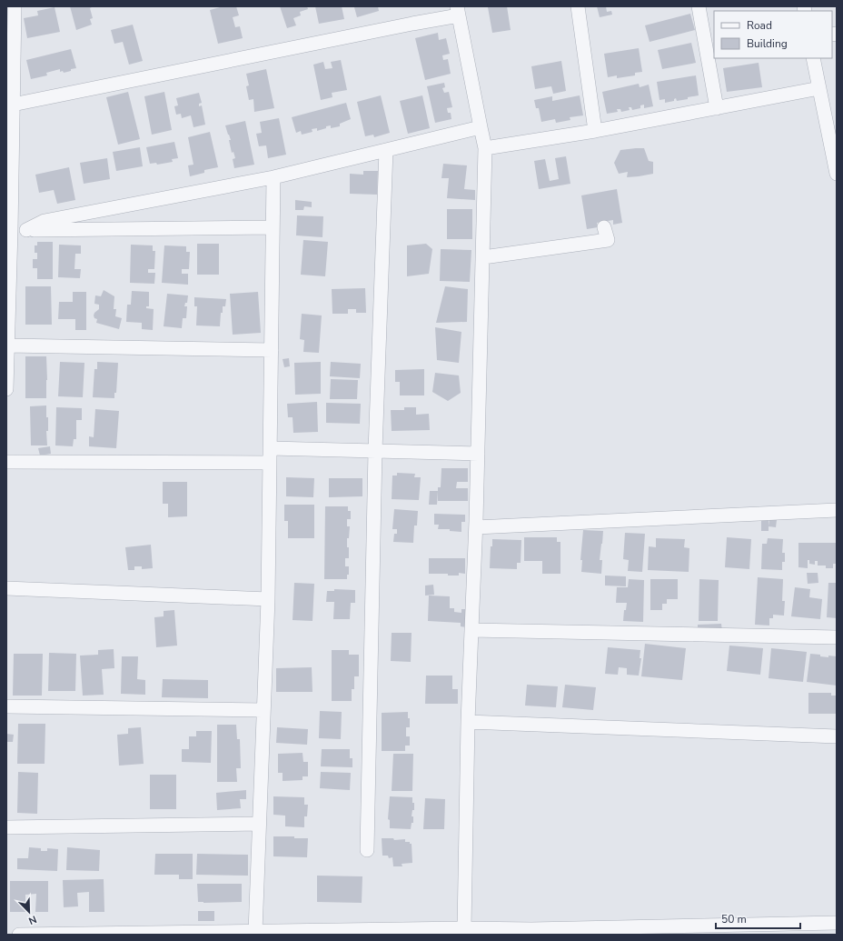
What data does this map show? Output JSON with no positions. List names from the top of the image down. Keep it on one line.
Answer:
{"legend":["Road","Building"],"scale_bar":"50 m","north":"bottom right"}
